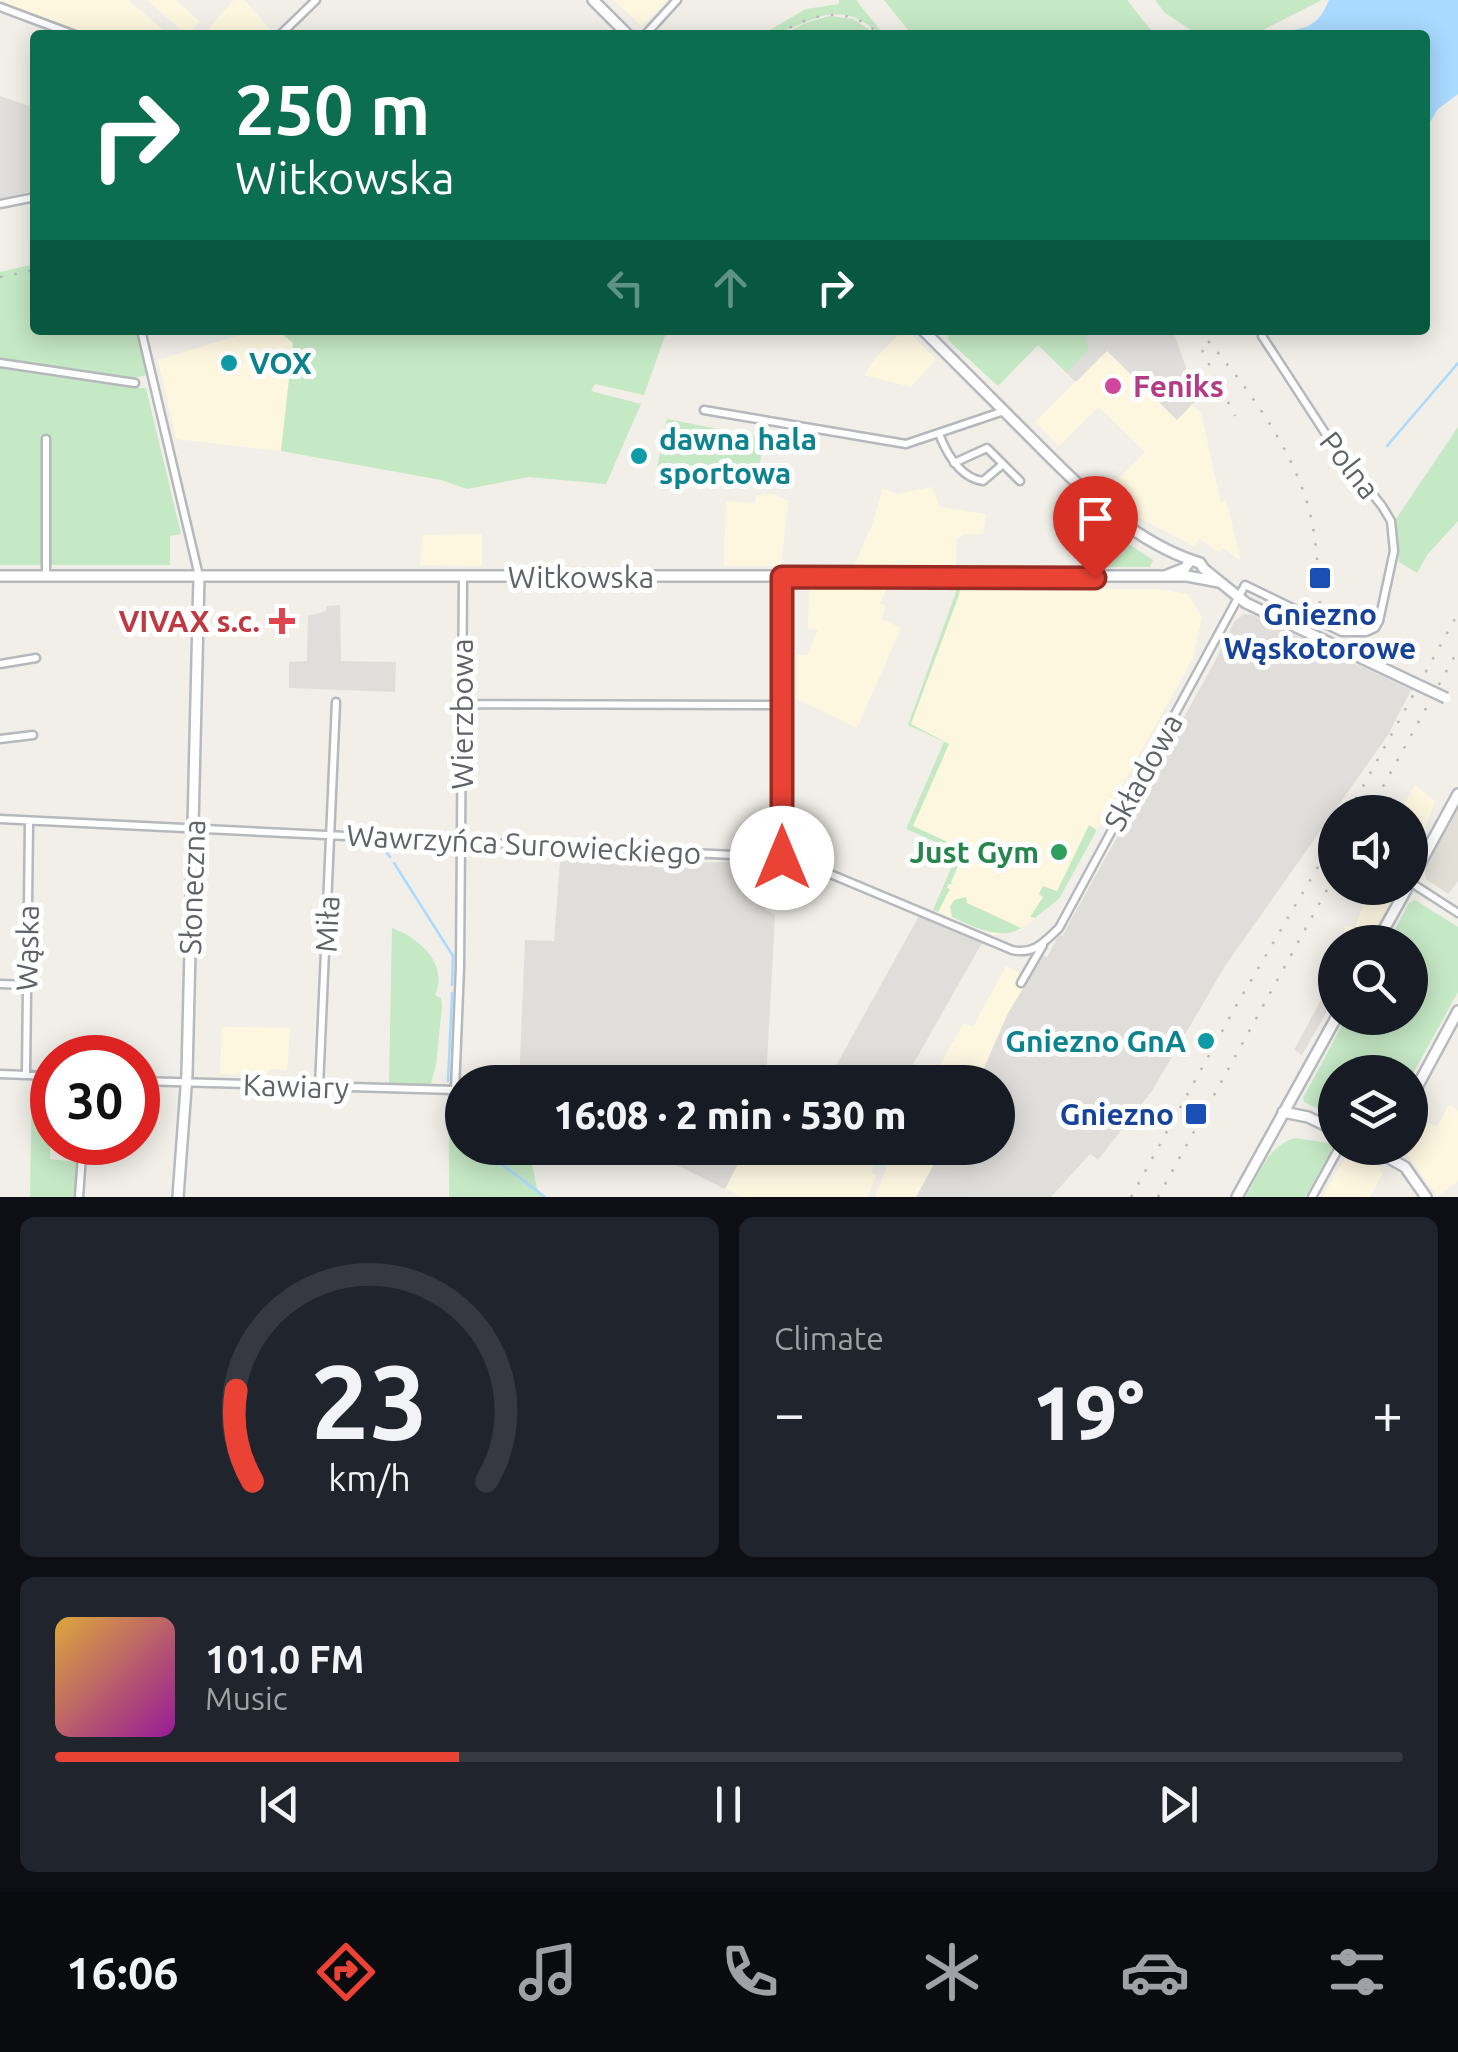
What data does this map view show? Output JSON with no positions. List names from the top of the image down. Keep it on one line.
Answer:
{"streets":{"street":["Polna","Witkowska","Wierzbowa","Składowa","Wawrzyńca Surowieckiego","Słoneczna","Miła","Wąska","Kawiary"]},"crossings":[["Polna","Składowa"],["Witkowska","Wierzbowa"],["Witkowska","Słoneczna"],["Wierzbowa","Wawrzyńca Surowieckiego"],["Składowa","Wawrzyńca Surowieckiego"],["Wawrzyńca Surowieckiego","Słoneczna"],["Wawrzyńca Surowieckiego","Miła"],["Wawrzyńca Surowieckiego","Wąska"],["Słoneczna","Kawiary"],["Miła","Kawiary"]],"places":{"other":["VOX","Feniks","dawna hala sportowa","Just Gym","Gniezno GnA"],"transit":["Gniezno Wąskotorowe","Gniezno"],"health":["VIVAX s.c."]},"page":{"turn":["250 m","Witkowska"],"limit":"30","trip":"16:08 · 2 min · 530 m","tile":"Climate","heat":["−","19°","+"],"song":["101.0 FM","Music"],"tabs":"16:06","gauge":["23","km/h"]}}
